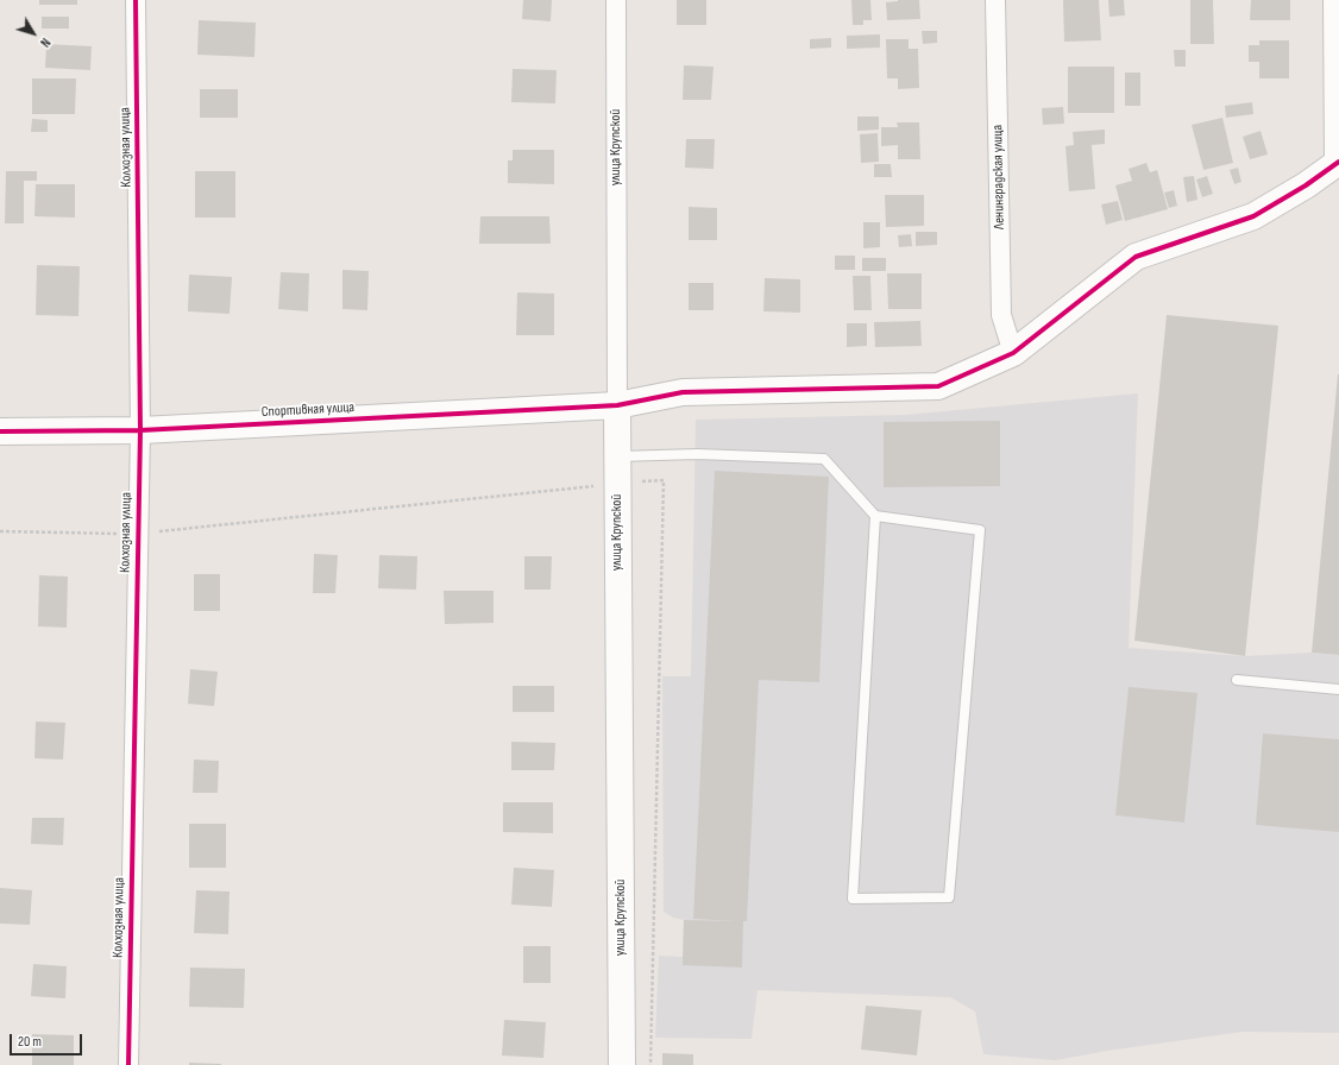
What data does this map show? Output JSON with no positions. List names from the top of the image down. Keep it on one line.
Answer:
{"streets":{"street":["Колхозная улица","улица Крупской","Ленинградская улица","Спортивная улица"]},"crossings":[["Колхозная улица","Спортивная улица"],["улица Крупской","Спортивная улица"],["Ленинградская улица","Спортивная улица"]],"scale_bar":"20 m","north":"bottom right"}
